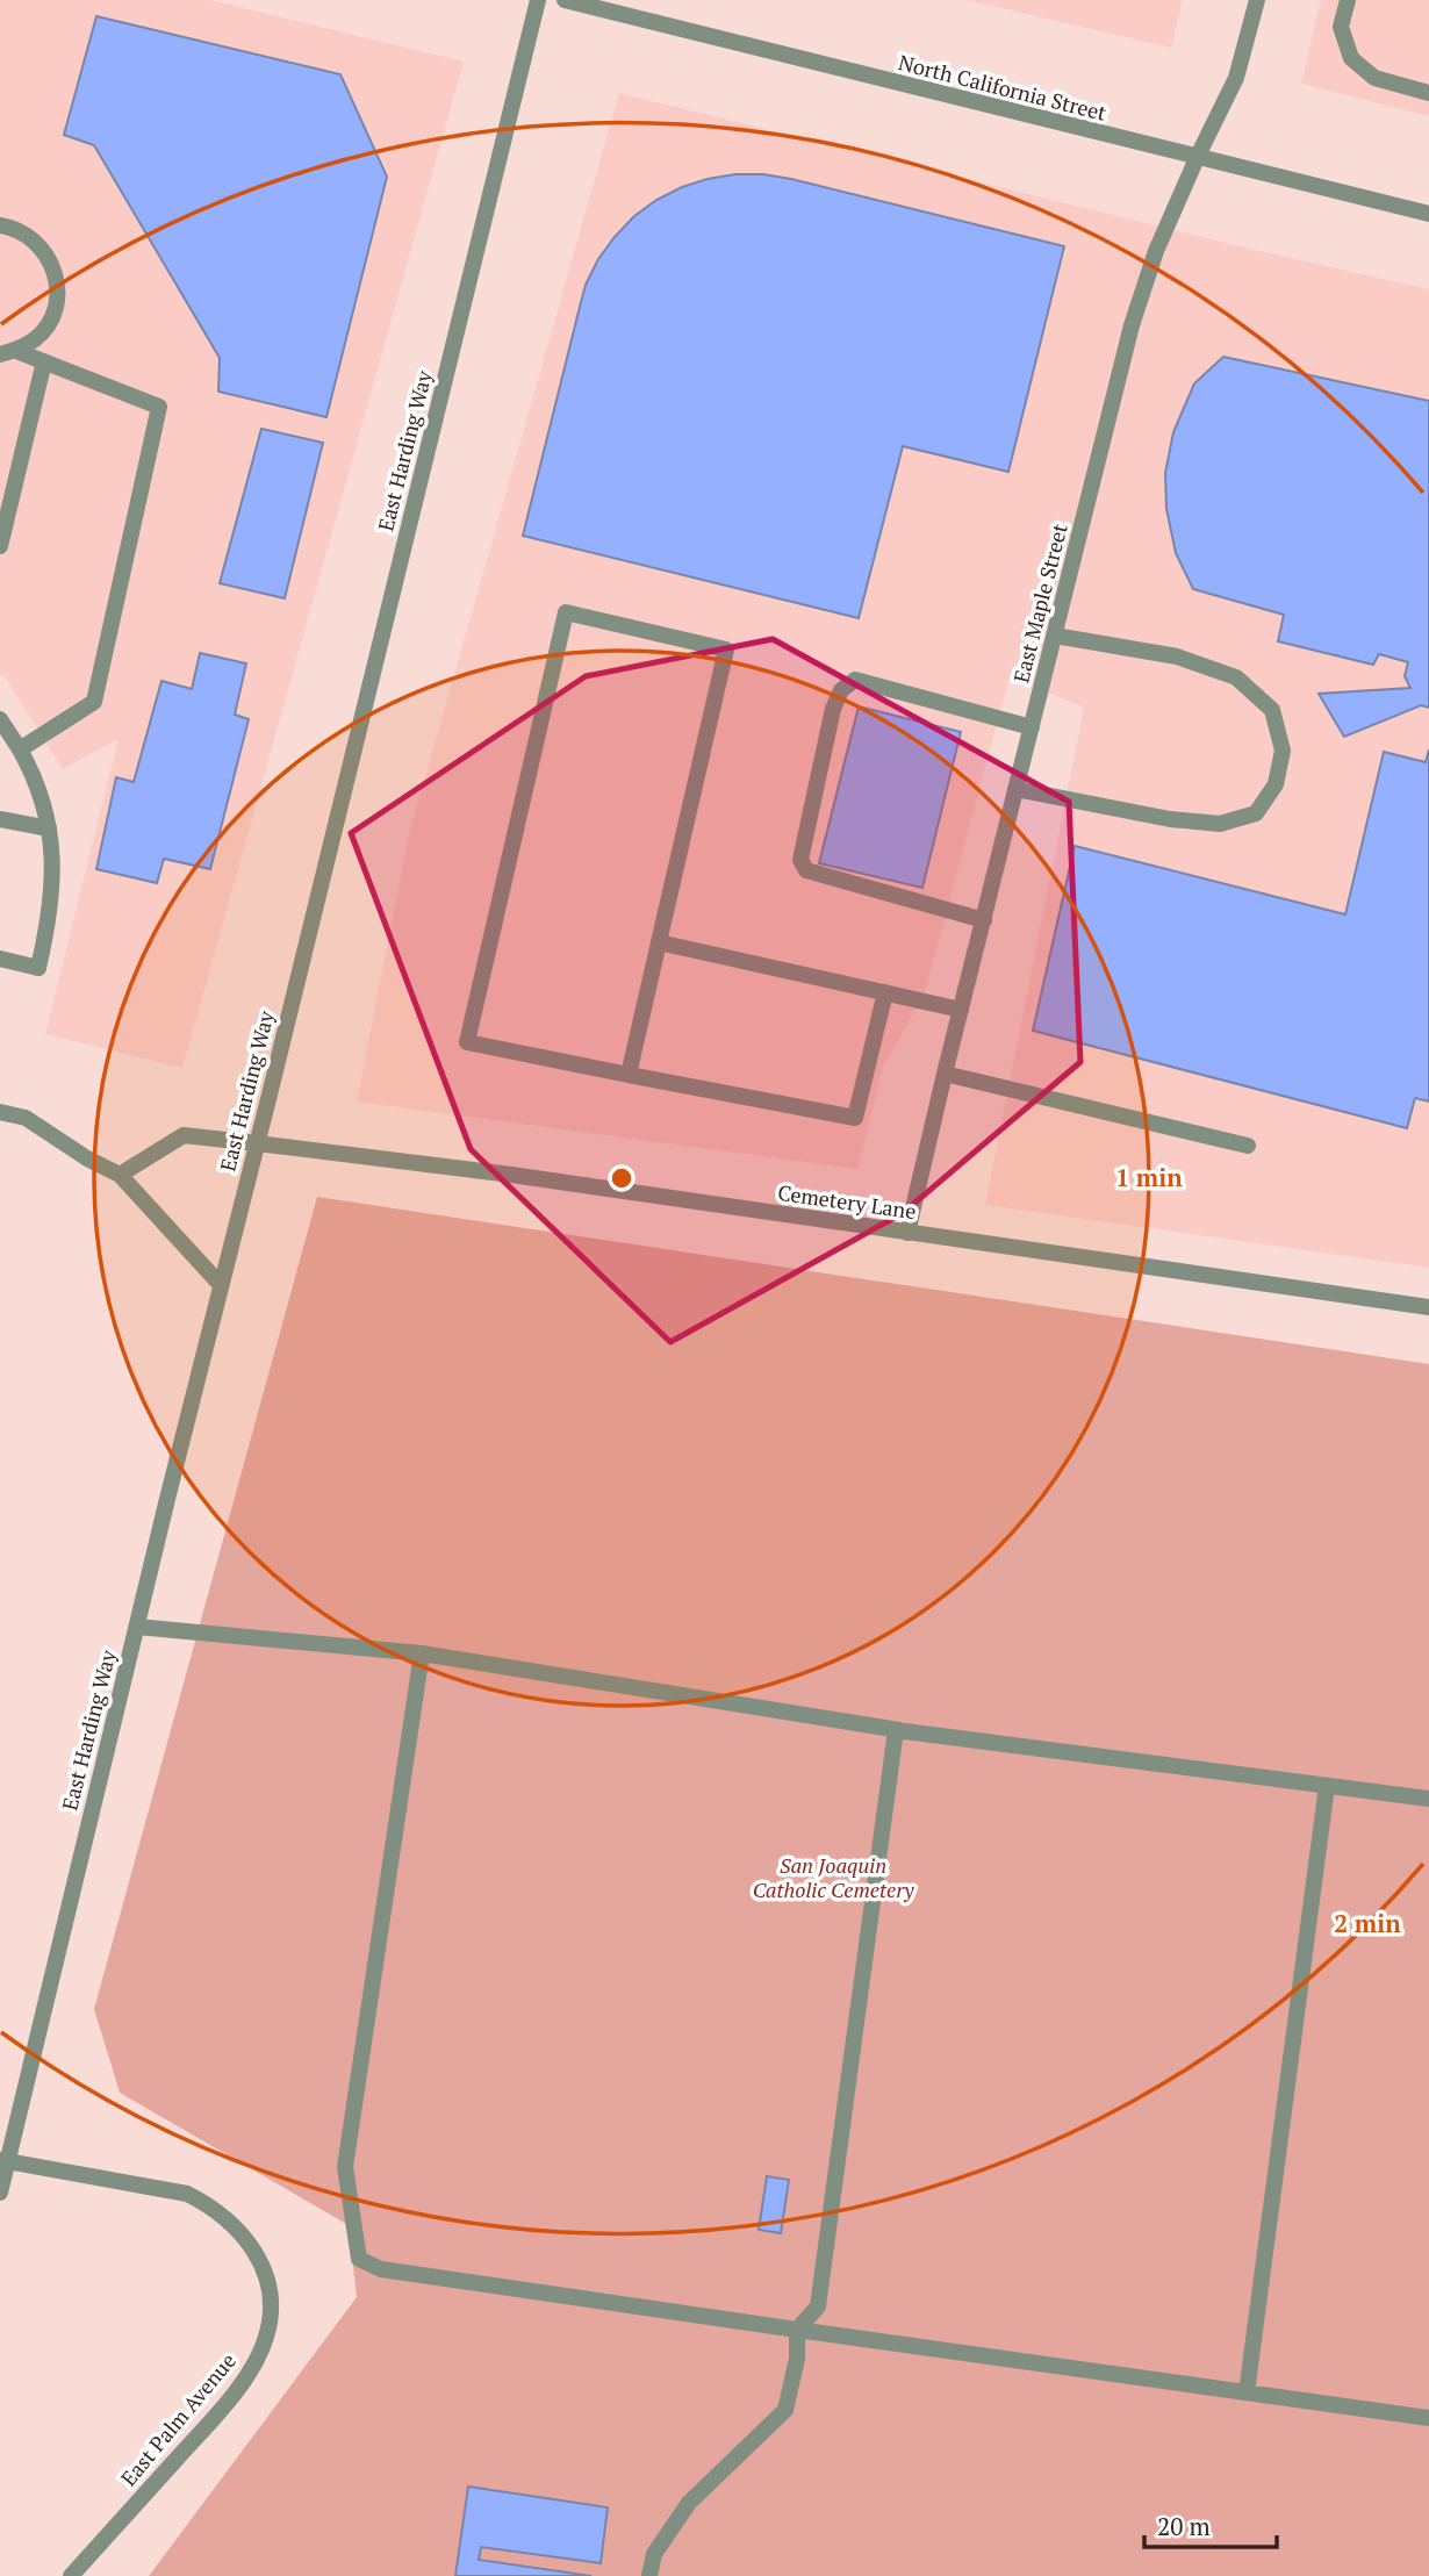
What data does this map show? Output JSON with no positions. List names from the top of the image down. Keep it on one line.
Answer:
{"streets":{"street":["North California Street","East Harding Way","East Maple Street","Cemetery Lane","East Palm Avenue"]},"crossings":[["North California Street","East Maple Street"],["East Harding Way","Cemetery Lane"],["East Harding Way","East Palm Avenue"],["East Maple Street","Cemetery Lane"]],"parks":["San Joaquin Catholic Cemetery"],"scale_bar":"20 m","rings":["1 min","2 min"]}
